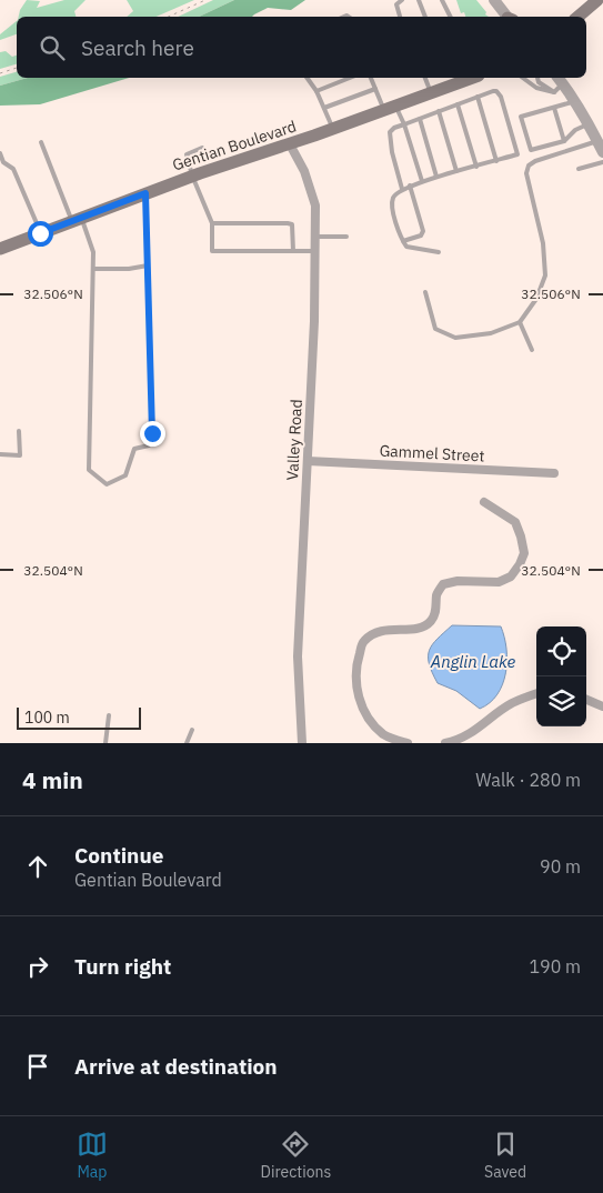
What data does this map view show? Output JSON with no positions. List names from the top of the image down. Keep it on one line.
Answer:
{"streets":{"main road":["Gentian Boulevard"],"street":["Valley Road","Gammel Street"]},"crossings":[["Gentian Boulevard","Valley Road"],["Valley Road","Gammel Street"]],"water":["Anglin Lake"],"scale_bar":"100 m","page":{"search":"Search here","scale":"100 m","heading":["4 min","Walk · 280 m"],"list":[["Continue","Gentian Boulevard","90 m"],["Turn right","190 m"],"Arrive at destination"],"nav":["Map","Directions","Saved"]},"coordinates":["32.506°N","32.504°N"]}
